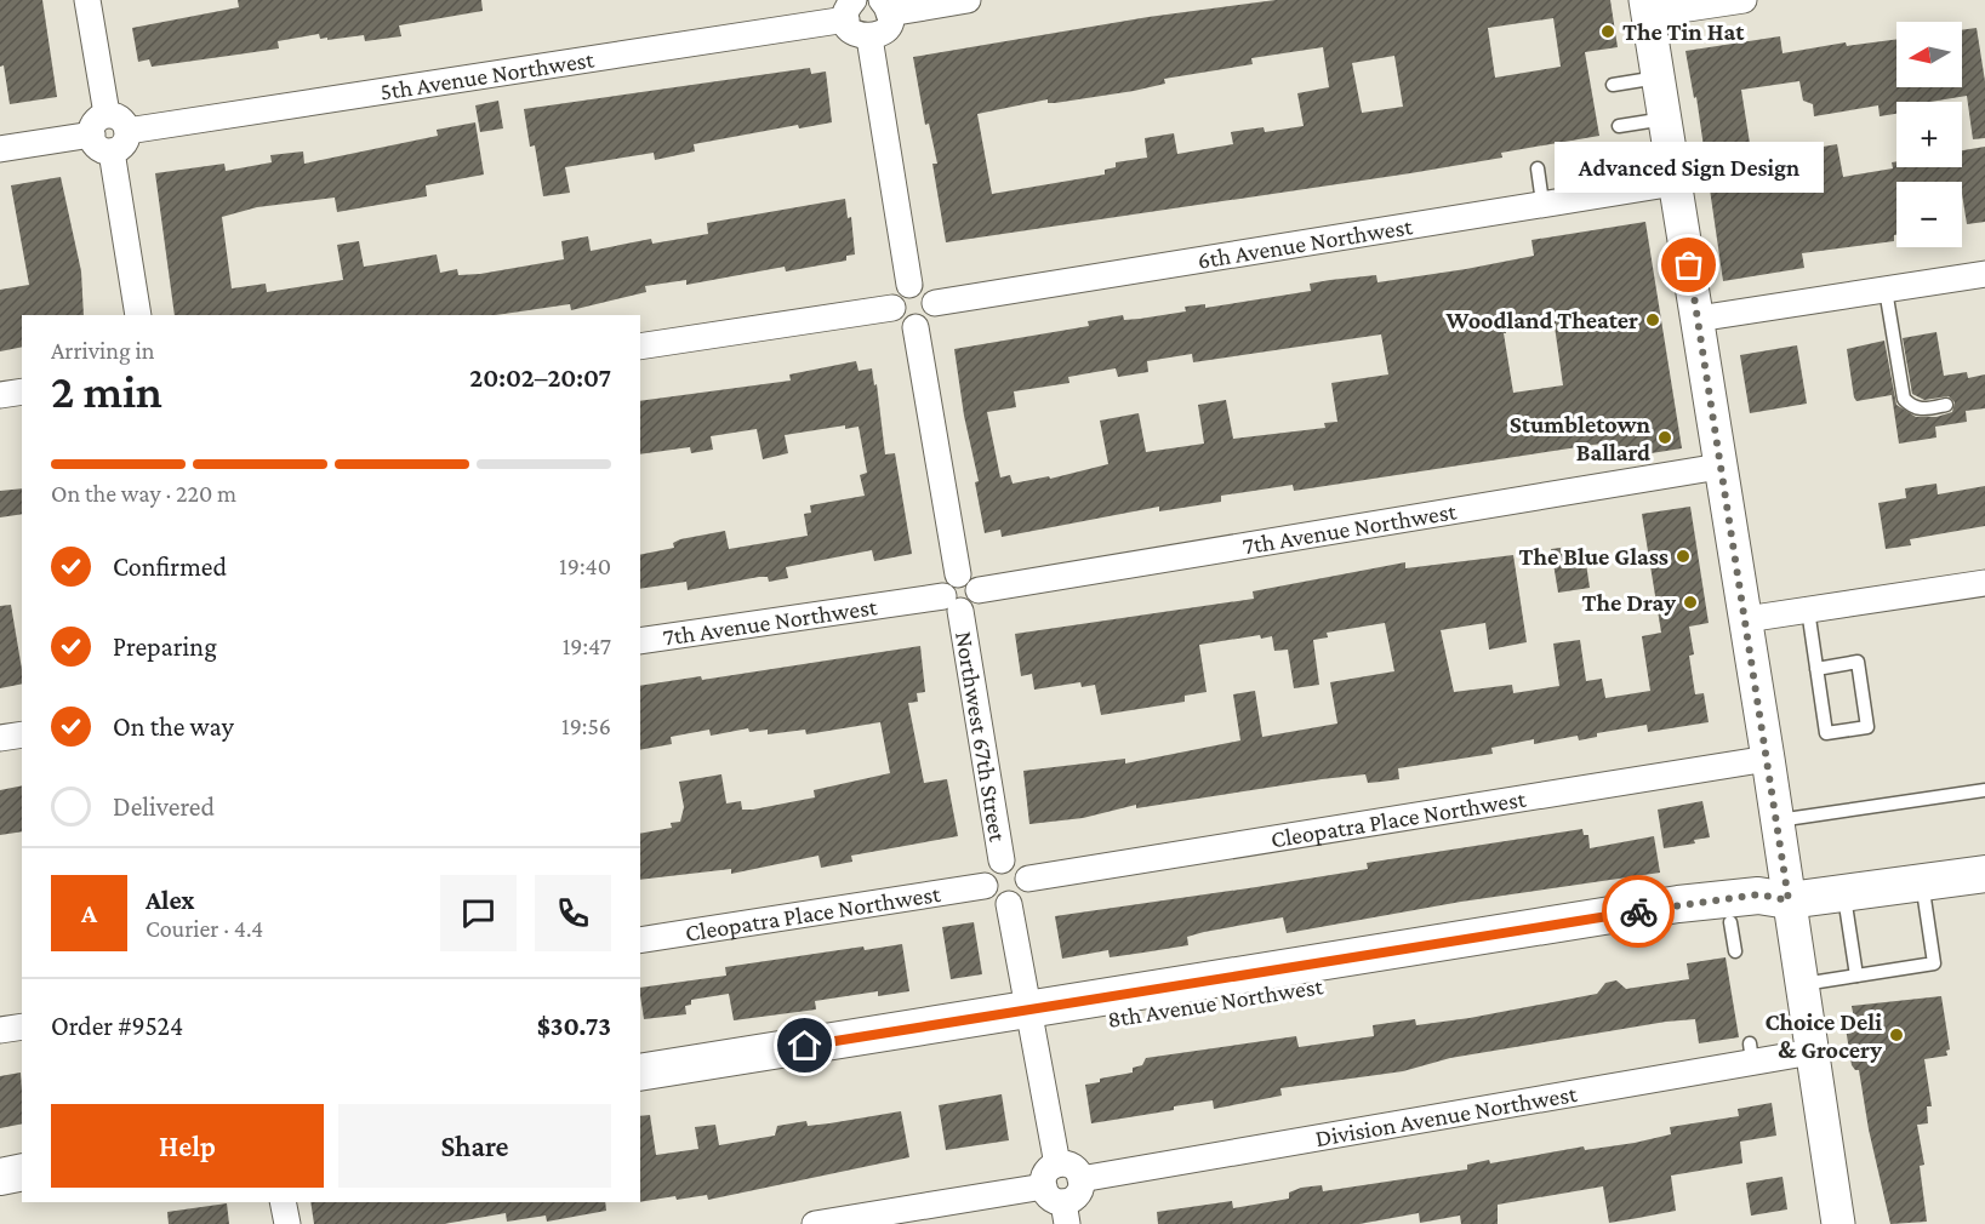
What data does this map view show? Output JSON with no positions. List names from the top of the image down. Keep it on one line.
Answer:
{"streets":{"main road":["8th Avenue Northwest"],"street":["5th Avenue Northwest","6th Avenue Northwest","7th Avenue Northwest","Northwest 67th Street","Cleopatra Place Northwest","Division Avenue Northwest"]},"crossings":[["7th Avenue Northwest","Northwest 67th Street"],["Northwest 67th Street","Cleopatra Place Northwest"]],"places":["The Tin Hat","Advanced Sign Design","Woodland Theater","Stumbletown Ballard","The Blue Glass","The Dray","Choice Deli & Grocery"],"north":"left","page":{"map_buttons":["+","−"],"bubble":"Advanced Sign Design","heading":["2 min","Arriving in","20:02–20:07"],"panel":["Alex","Courier · 4.4","Order #9524","$30.73"],"bar":"On the way · 220 m","list":[["Confirmed","19:40"],["Preparing","19:47"],["On the way","19:56"],"Delivered"],"round":"A","buttons":["Help","Share"]}}
